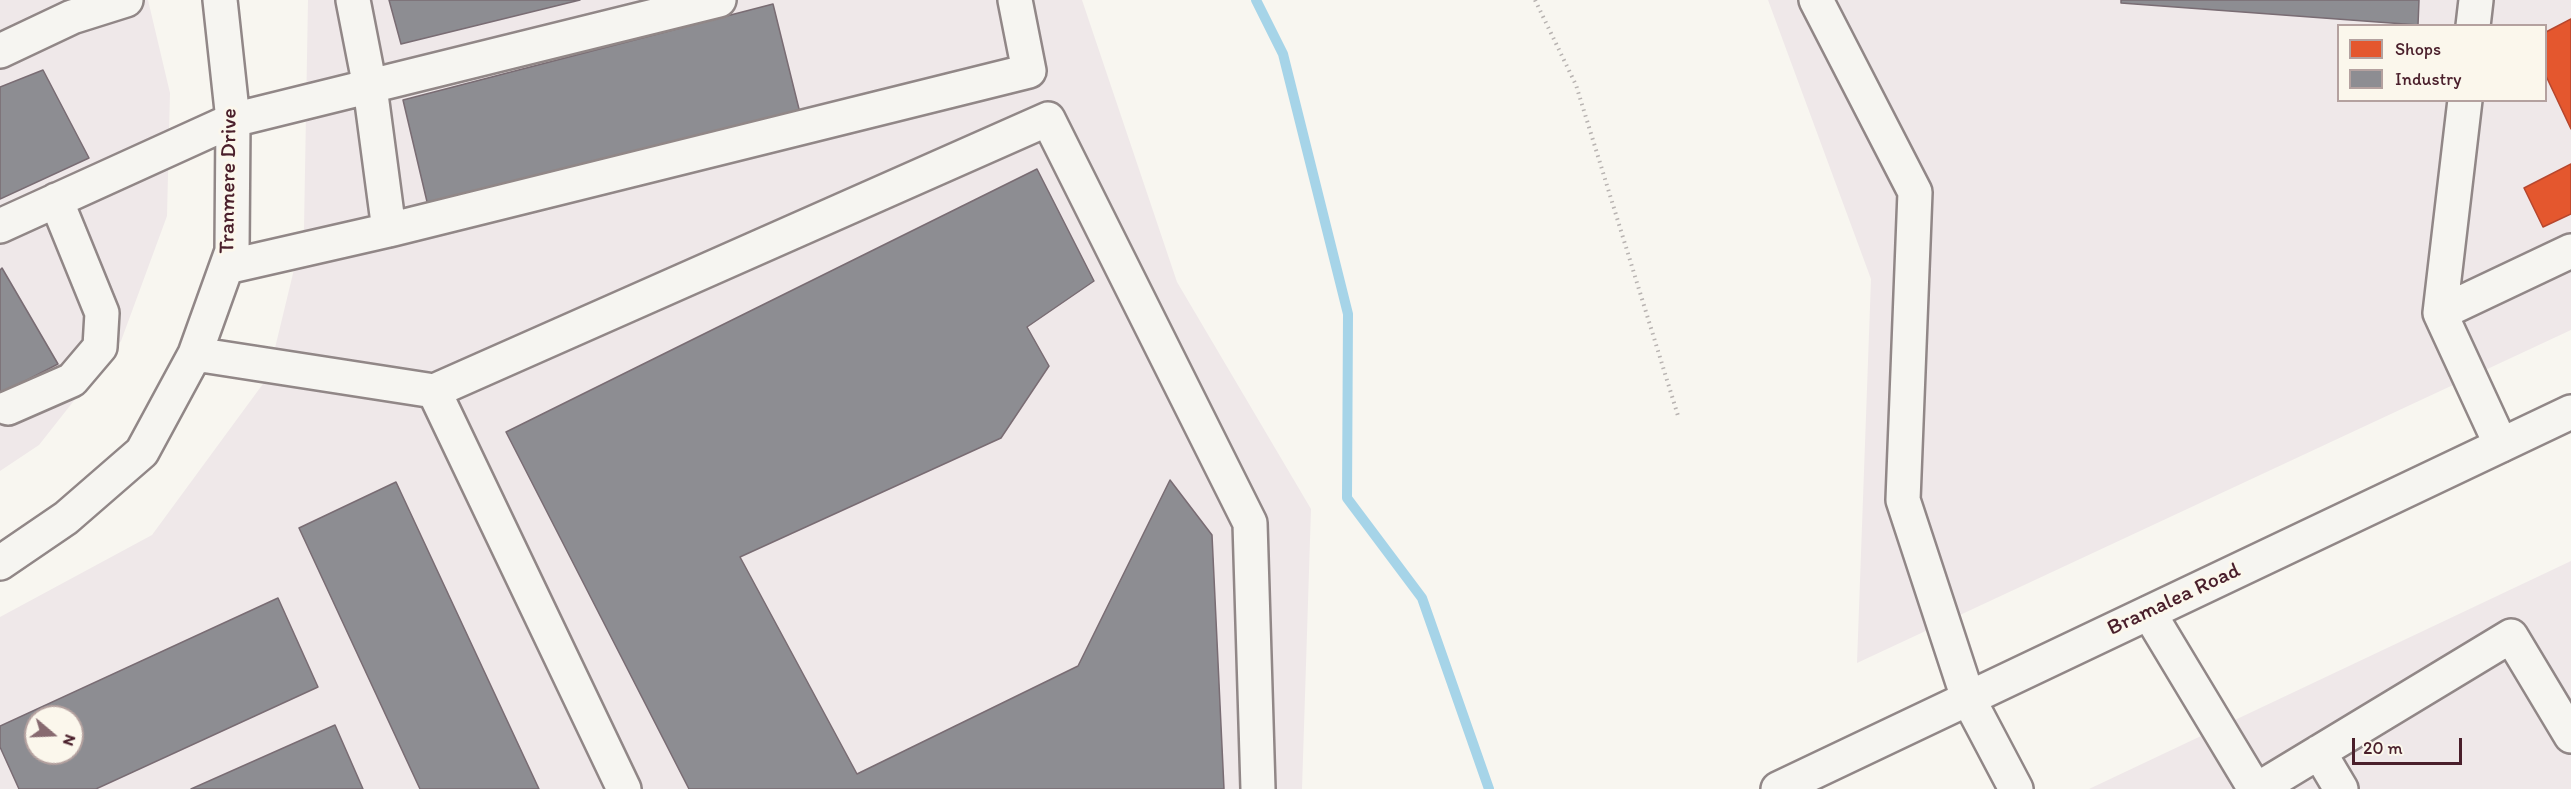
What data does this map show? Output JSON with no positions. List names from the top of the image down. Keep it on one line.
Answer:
{"streets":{"main road":["Tranmere Drive","Bramalea Road"]},"legend":["Shops","Industry"],"scale_bar":"20 m","north":"right"}
